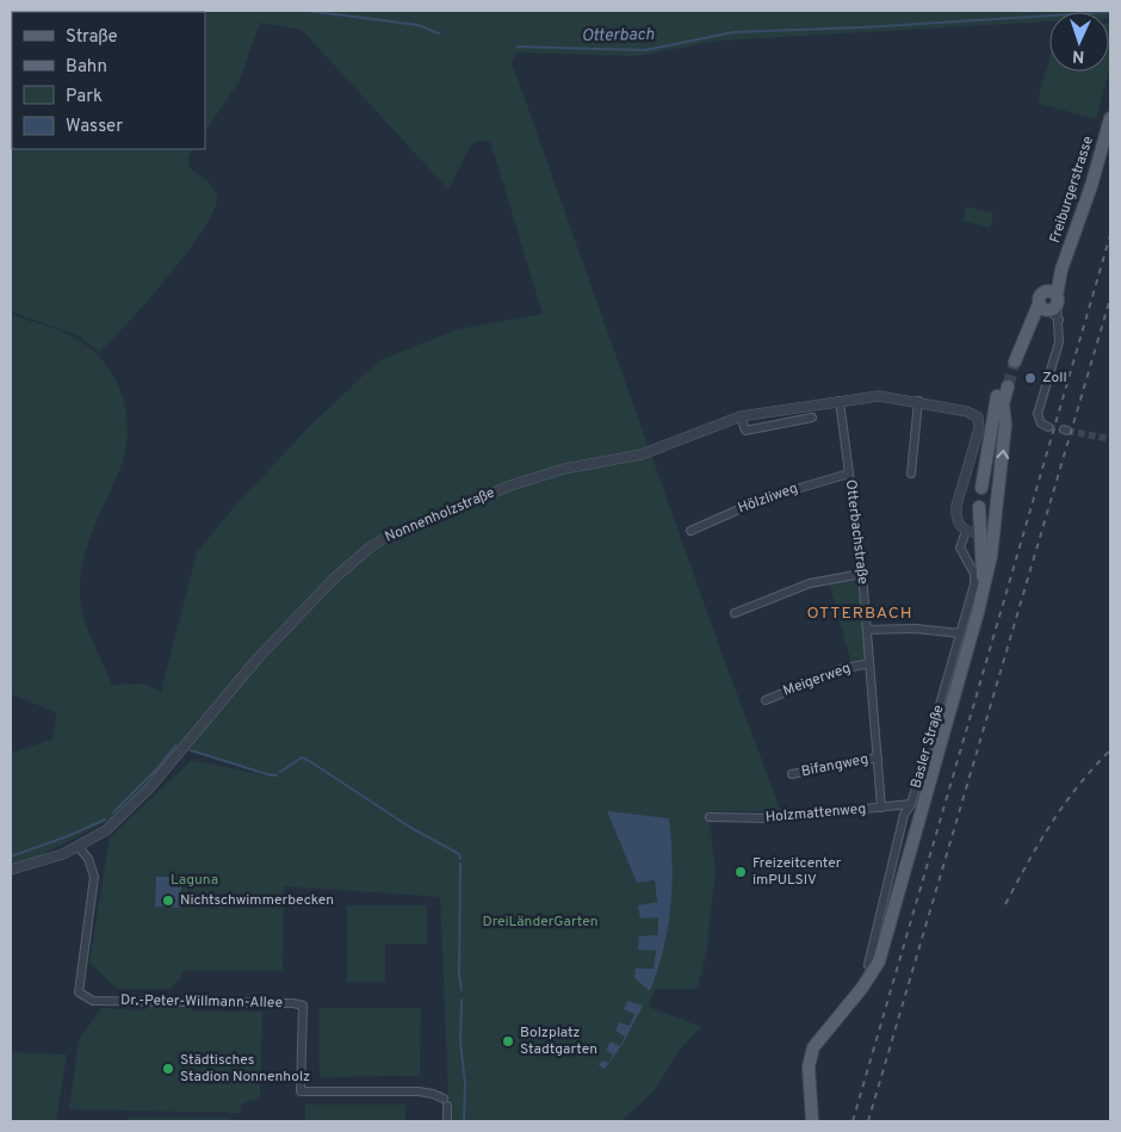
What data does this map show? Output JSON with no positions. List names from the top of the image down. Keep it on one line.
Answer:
{"streets":{"main road":["Freiburgerstrasse"],"street":["Hölzliweg","Nonnenholzstraße","Otterbachstraße","Meigerweg","Basler Straße","Bifangweg","Holzmattenweg","Dr.-Peter-Willmann-Allee"]},"crossings":[["Hölzliweg","Otterbachstraße"],["Nonnenholzstraße","Otterbachstraße"],["Nonnenholzstraße","Basler Straße"],["Nonnenholzstraße","Dr.-Peter-Willmann-Allee"],["Otterbachstraße","Meigerweg"],["Otterbachstraße","Bifangweg"],["Otterbachstraße","Holzmattenweg"],["Basler Straße","Holzmattenweg"]],"districts":["OTTERBACH"],"water":["Otterbach"],"parks":["Laguna","DreiLänderGarten"],"places":["Zoll","Freizeitcenter imPULSIV","Nichtschwimmerbecken","Bolzplatz Stadtgarten","Städtisches Stadion Nonnenholz"],"legend":["Straße","Bahn","Park","Wasser"],"north":"bottom"}
